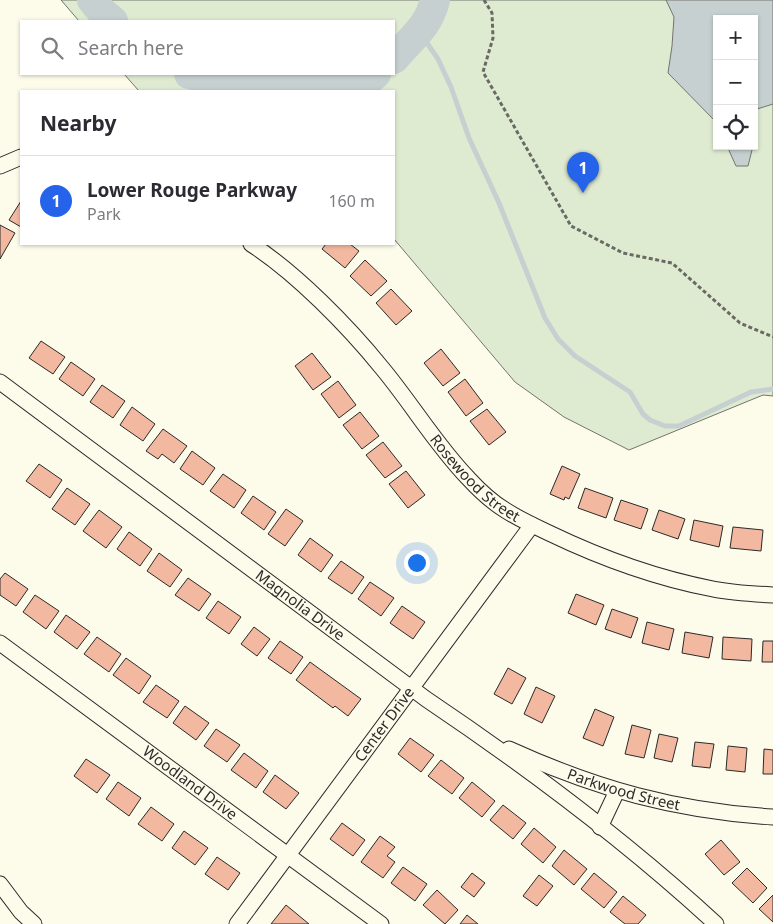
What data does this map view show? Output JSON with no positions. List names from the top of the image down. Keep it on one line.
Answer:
{"streets":{"street":["Rosewood Street","Magnolia Drive","Center Drive","Woodland Drive","Parkwood Street"]},"crossings":[["Rosewood Street","Center Drive"],["Magnolia Drive","Center Drive"],["Magnolia Drive","Parkwood Street"],["Center Drive","Woodland Drive"]],"page":{"map_buttons":["+","−"],"search":"Search here","heading":"Nearby","pins":"1","list":[{"mark":"1","name":"Lower Rouge Parkway","note":"Park","value":"160 m"}]}}
